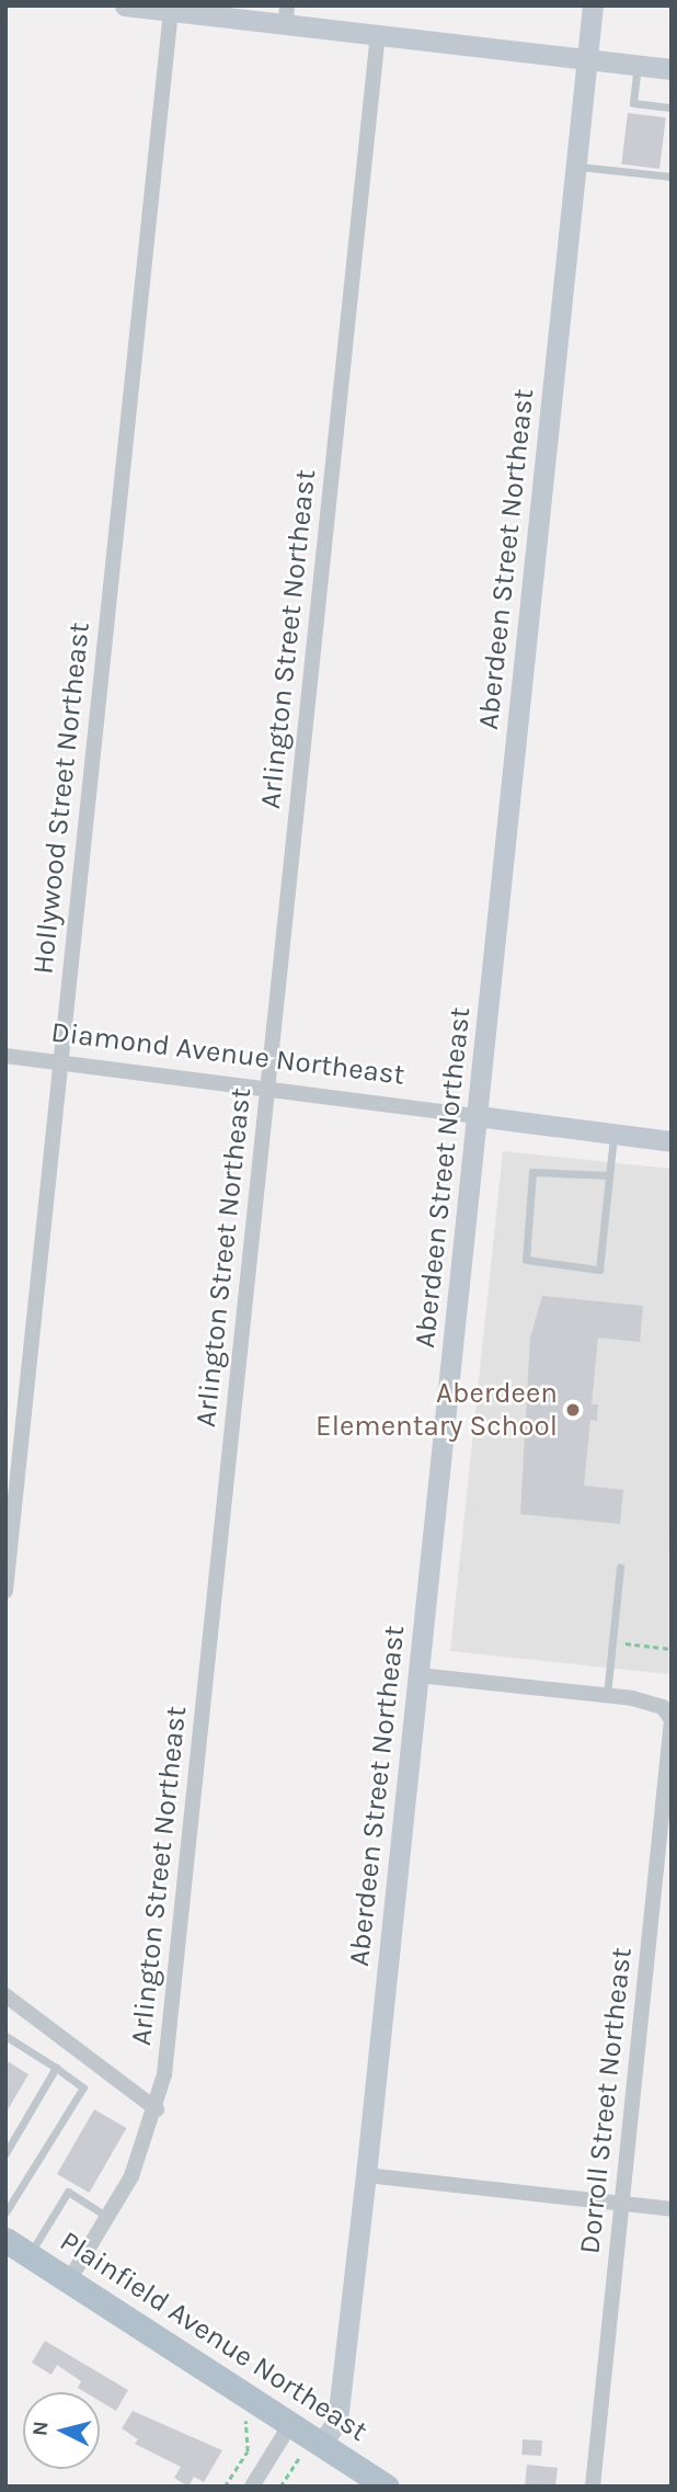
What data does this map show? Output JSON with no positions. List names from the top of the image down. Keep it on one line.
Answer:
{"streets":{"main road":["Plainfield Avenue Northeast"],"street":["Aberdeen Street Northeast","Arlington Street Northeast","Hollywood Street Northeast","Diamond Avenue Northeast","Dorroll Street Northeast"]},"crossings":[["Aberdeen Street Northeast","Diamond Avenue Northeast"],["Aberdeen Street Northeast","Plainfield Avenue Northeast"],["Arlington Street Northeast","Diamond Avenue Northeast"],["Arlington Street Northeast","Plainfield Avenue Northeast"],["Hollywood Street Northeast","Diamond Avenue Northeast"]],"places":["Aberdeen Elementary School"],"north":"left"}
